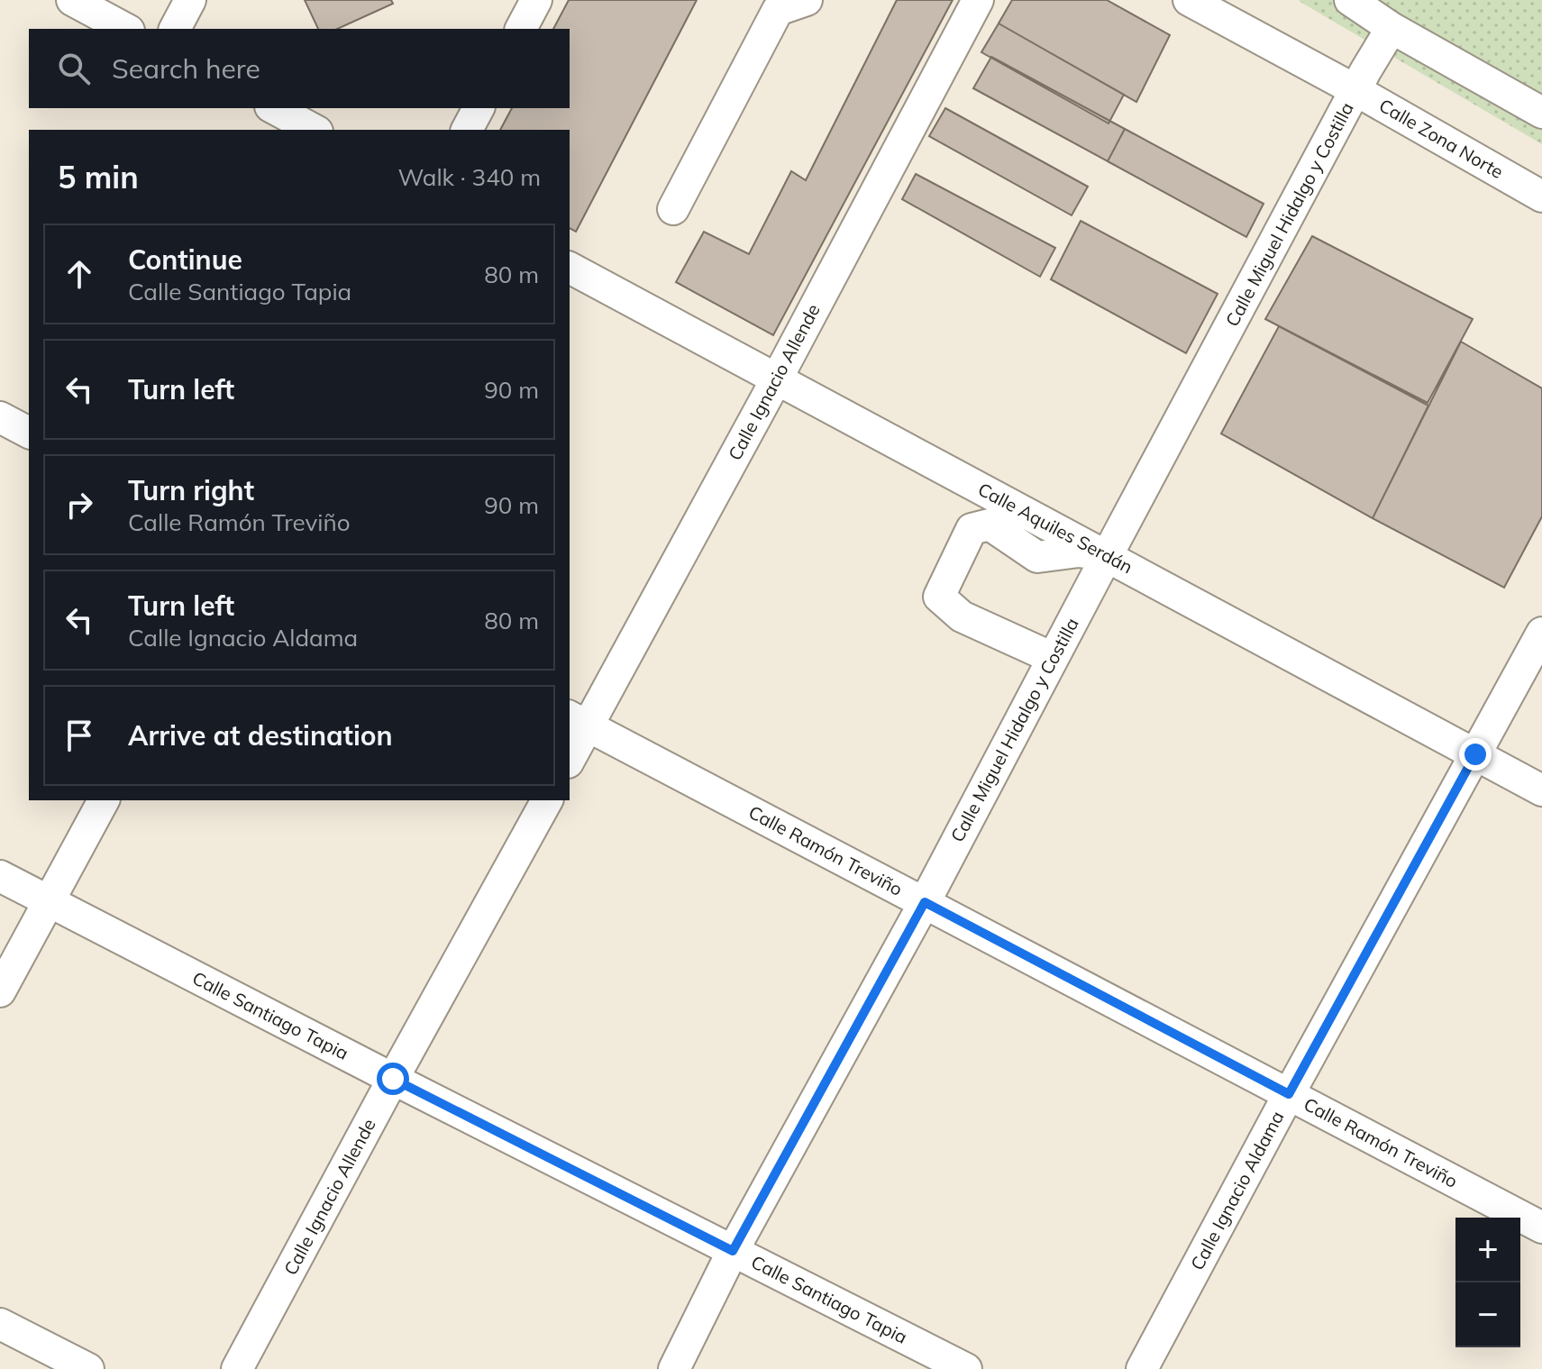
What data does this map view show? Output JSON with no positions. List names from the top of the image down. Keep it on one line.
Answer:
{"streets":{"street":["Calle Zona Norte","Calle Miguel Hidalgo y Costilla","Calle Ignacio Allende","Calle Aquiles Serdán","Calle Ramón Treviño","Calle Santiago Tapia","Calle Ignacio Aldama"]},"crossings":[["Calle Zona Norte","Calle Miguel Hidalgo y Costilla"],["Calle Miguel Hidalgo y Costilla","Calle Aquiles Serdán"],["Calle Miguel Hidalgo y Costilla","Calle Ramón Treviño"],["Calle Miguel Hidalgo y Costilla","Calle Santiago Tapia"],["Calle Ignacio Allende","Calle Aquiles Serdán"],["Calle Ignacio Allende","Calle Ramón Treviño"],["Calle Ignacio Allende","Calle Santiago Tapia"],["Calle Aquiles Serdán","Calle Ignacio Aldama"],["Calle Ramón Treviño","Calle Ignacio Aldama"]],"page":{"search":"Search here","heading":["5 min","Walk · 340 m"],"list":[["Continue","Calle Santiago Tapia","80 m"],["Turn left","90 m"],["Turn right","Calle Ramón Treviño","90 m"],["Turn left","Calle Ignacio Aldama","80 m"],"Arrive at destination"],"map_buttons":["+","−"]}}
